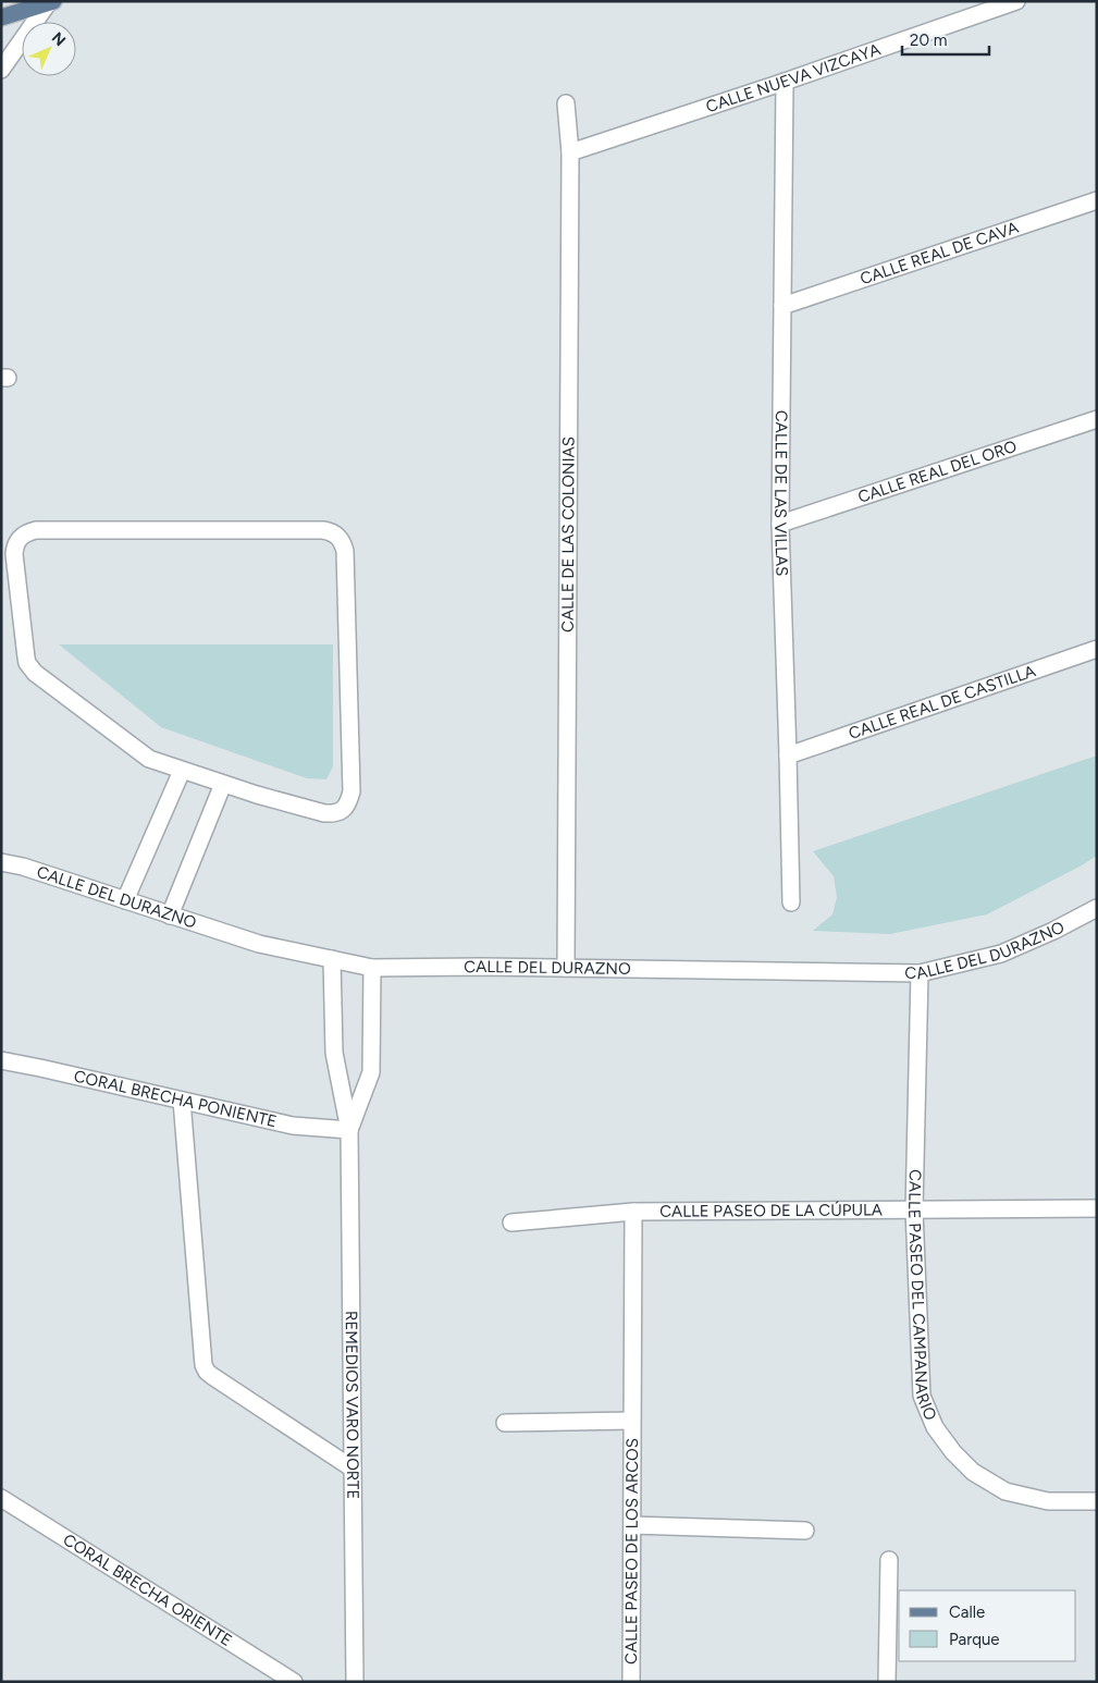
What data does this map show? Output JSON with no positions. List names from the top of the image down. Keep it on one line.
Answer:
{"streets":{"street":["CALLE NUEVA VIZCAYA","CALLE REAL DE CAVA","CALLE REAL DEL ORO","CALLE DE LAS VILLAS","CALLE DE LAS COLONIAS","CALLE REAL DE CASTILLA","CALLE DEL DURAZNO","CORAL BRECHA PONIENTE","CALLE PASEO DE LA CÚPULA","CALLE PASEO DEL CAMPANARIO","REMEDIOS VARO NORTE","CALLE PASEO DE LOS ARCOS","CORAL BRECHA ORIENTE"]},"crossings":[["CALLE NUEVA VIZCAYA","CALLE DE LAS VILLAS"],["CALLE NUEVA VIZCAYA","CALLE DE LAS COLONIAS"],["CALLE REAL DE CAVA","CALLE DE LAS VILLAS"],["CALLE REAL DEL ORO","CALLE DE LAS VILLAS"],["CALLE DE LAS VILLAS","CALLE REAL DE CASTILLA"],["CALLE DE LAS COLONIAS","CALLE DEL DURAZNO"],["CALLE DEL DURAZNO","CALLE PASEO DEL CAMPANARIO"],["CALLE DEL DURAZNO","REMEDIOS VARO NORTE"],["CORAL BRECHA PONIENTE","REMEDIOS VARO NORTE"],["CALLE PASEO DE LA CÚPULA","CALLE PASEO DEL CAMPANARIO"],["CALLE PASEO DE LA CÚPULA","CALLE PASEO DE LOS ARCOS"]],"legend":["Calle","Parque"],"scale_bar":"20 m","north":"top right"}
